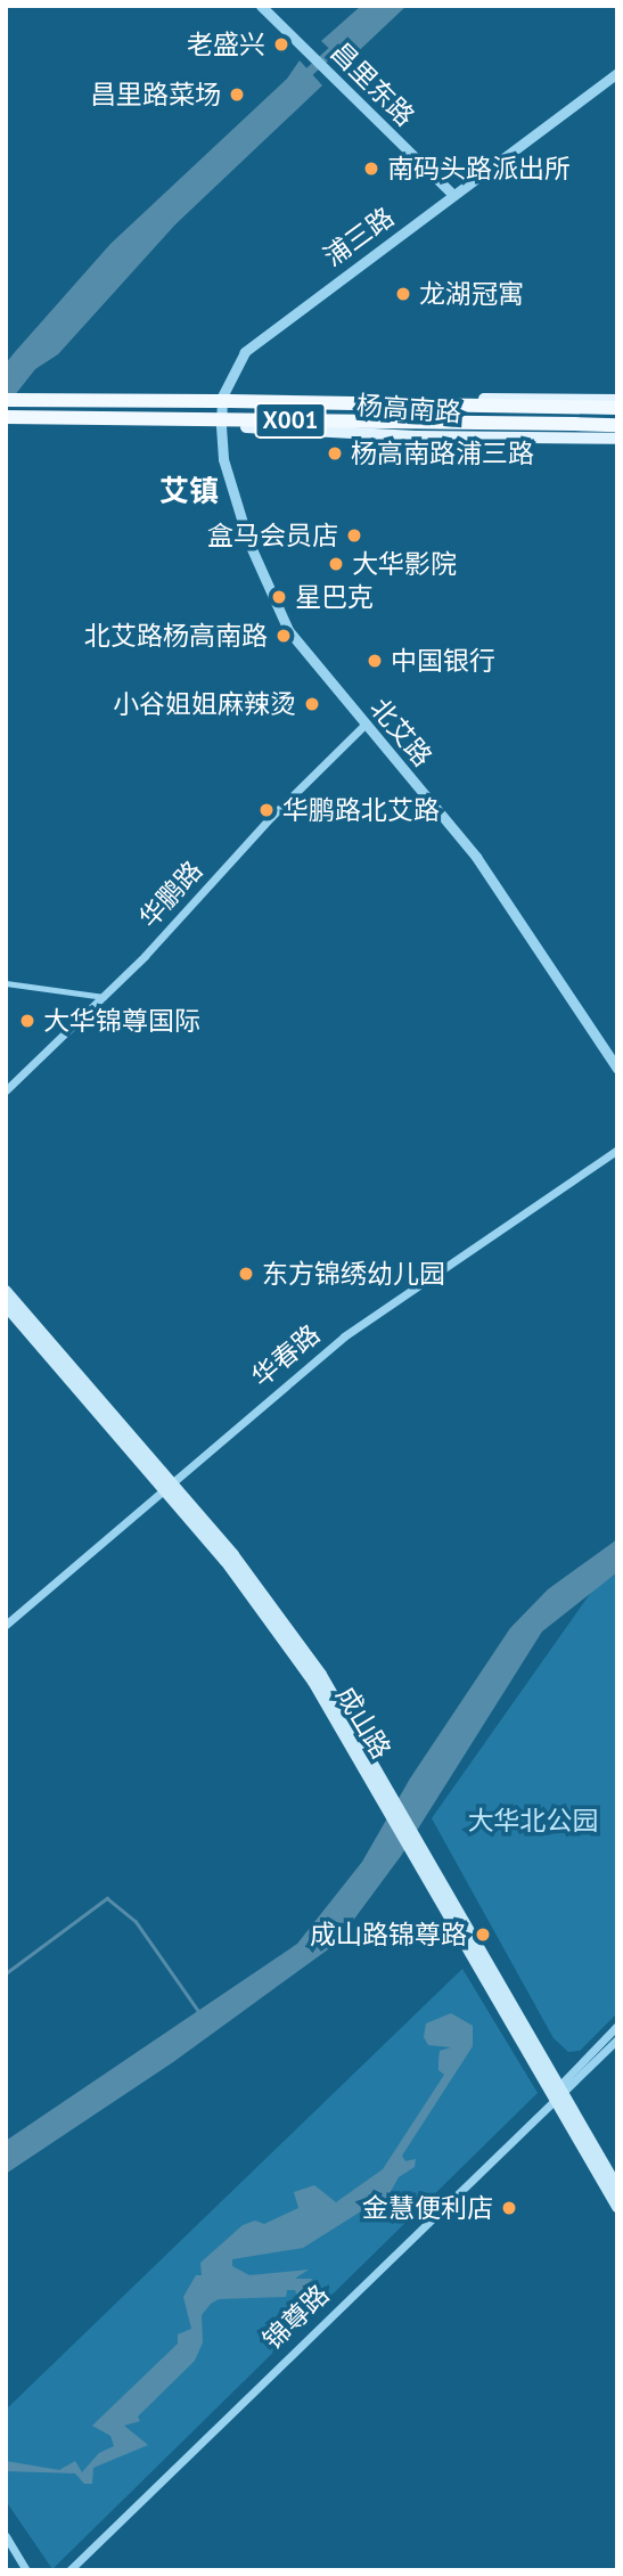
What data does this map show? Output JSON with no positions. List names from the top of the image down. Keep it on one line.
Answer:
{"streets":{"highway":["杨高南路","X001"],"main road":["成山路"],"street":["昌里东路","浦三路","北艾路","华鹏路","华春路","锦尊路"]},"crossings":[["昌里东路","浦三路"],["浦三路","杨高南路"],["浦三路","北艾路"],["杨高南路","北艾路"],["北艾路","华鹏路"],["华春路","成山路"],["成山路","锦尊路"]],"districts":["艾镇"],"parks":["大华北公园"],"places":["老盛兴","昌里路菜场","南码头路派出所","龙湖冠寓","杨高南路浦三路","盒马会员店","大华影院","星巴克","北艾路杨高南路","中国银行","小谷姐姐麻辣烫","华鹏路北艾路","大华锦尊国际","东方锦绣幼儿园","成山路锦尊路","金慧便利店"]}
